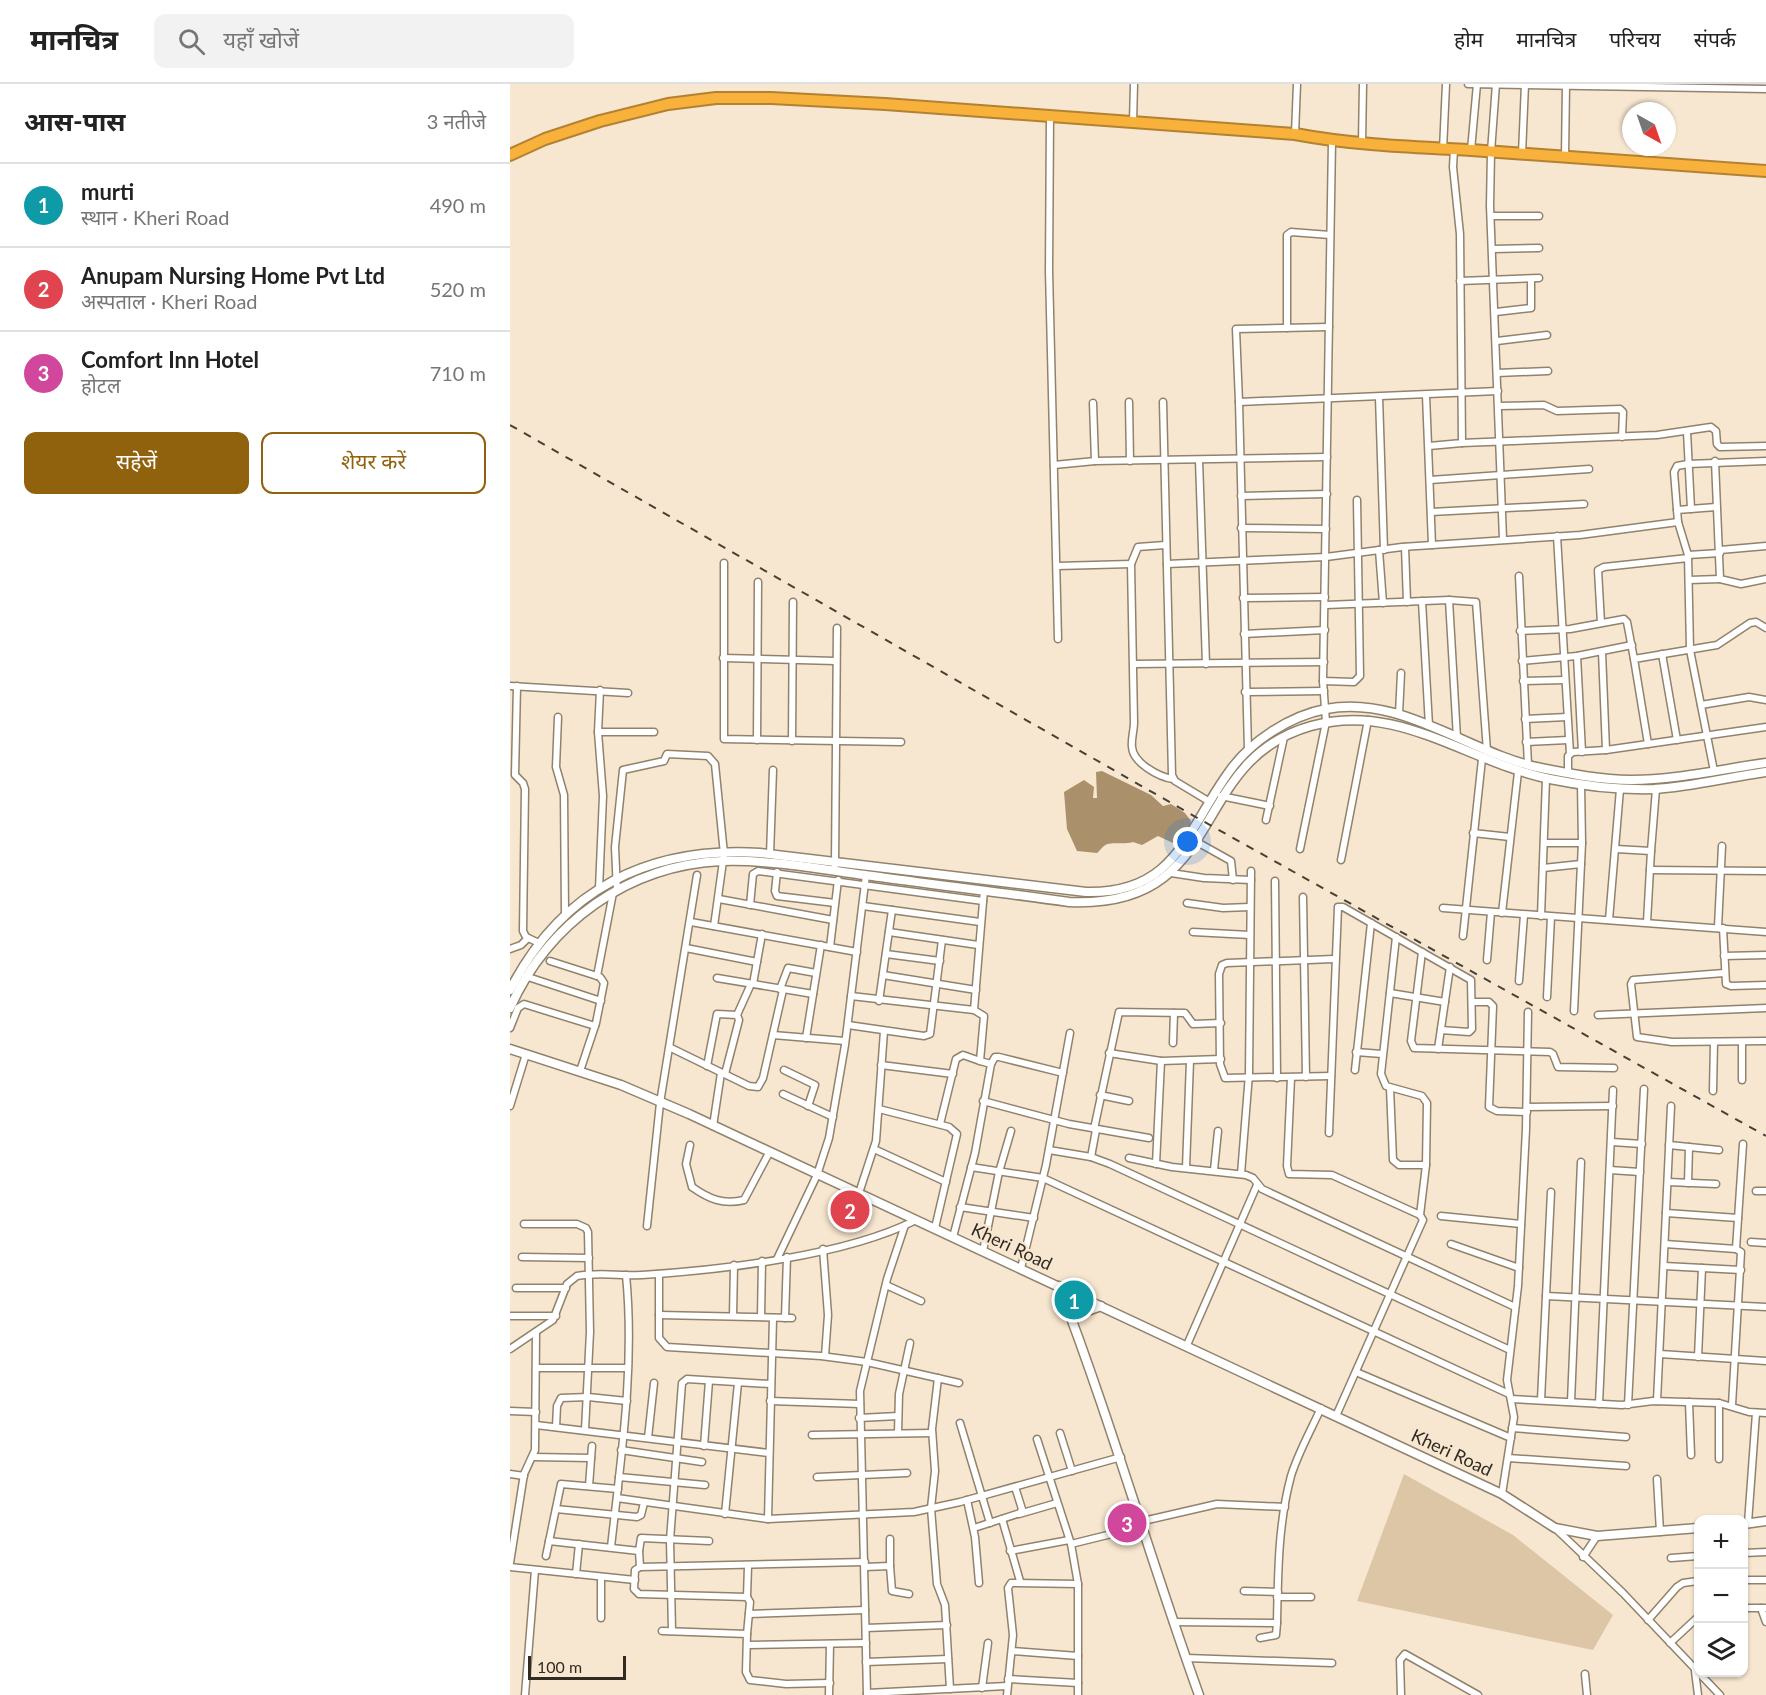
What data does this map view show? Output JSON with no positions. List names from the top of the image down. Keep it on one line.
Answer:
{"streets":{"street":["Kheri Road"]},"scale_bar":"100 m","north":"bottom right","page":{"header":"मानचित्र","search":"यहाँ खोजें","nav":["होम","मानचित्र","परिचय","संपर्क"],"heading":["आस-पास","3 नतीजे"],"list":[{"mark":"1","name":"murti","note":"स्थान · Kheri Road","value":"490 m"},{"mark":"2","name":"Anupam Nursing Home Pvt Ltd","note":"अस्पताल · Kheri Road","value":"520 m"},{"mark":"3","name":"Comfort Inn Hotel","note":"होटल","value":"710 m"}],"buttons":["सहेजें","शेयर करें"],"pins":["2","1","3"],"map_buttons":["+","−"],"scale":"100 m"}}
